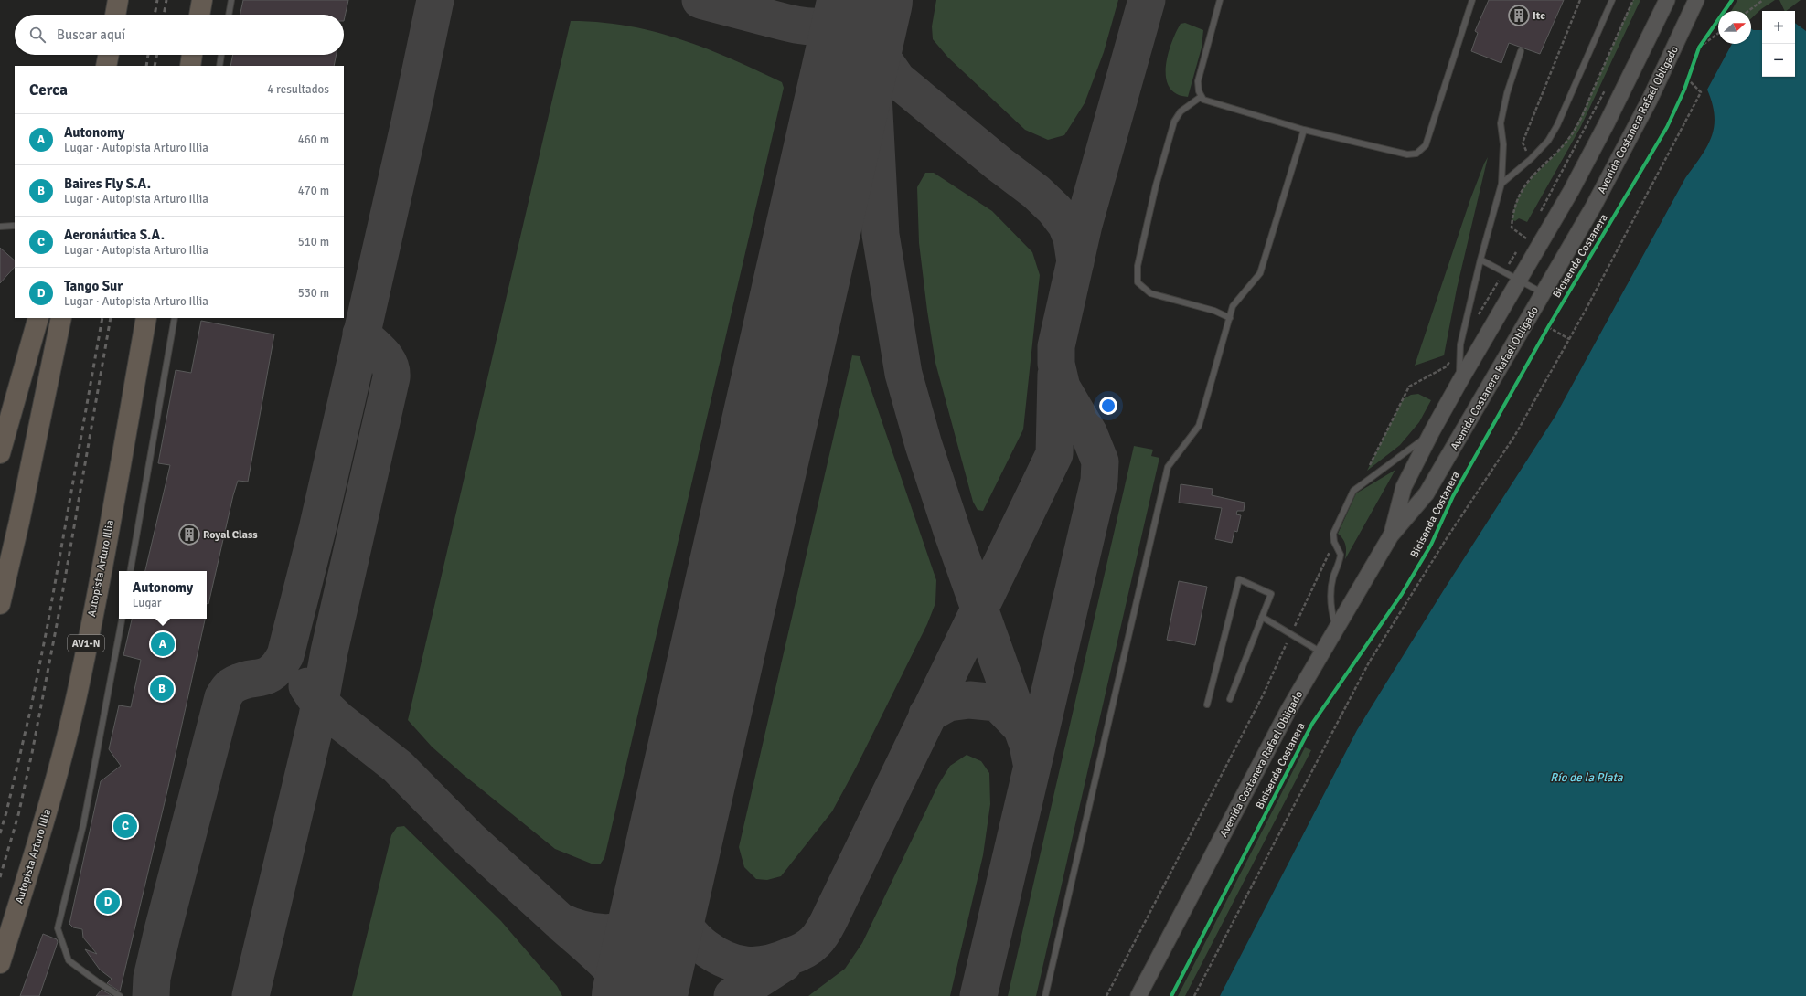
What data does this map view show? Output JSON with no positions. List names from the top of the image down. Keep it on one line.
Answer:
{"streets":{"highway":["Autopista Arturo Illia","AV1-N"],"main road":["Avenida Costanera Rafael Obligado"],"cycle path":["Bicisenda Costanera"]},"water":["Río de la Plata"],"places":{"building":["Itc","Royal Class"]},"north":"right","page":{"map_buttons":["+","−"],"search":"Buscar aquí","heading":["Cerca","4 resultados"],"list":[{"mark":"A","name":"Autonomy","note":"Lugar · Autopista Arturo Illia","value":"460 m"},{"mark":"B","name":"Baires Fly S.A.","note":"Lugar · Autopista Arturo Illia","value":"470 m"},{"mark":"C","name":"Aeronáutica S.A.","note":"Lugar · Autopista Arturo Illia","value":"510 m"},{"mark":"D","name":"Tango Sur","note":"Lugar · Autopista Arturo Illia","value":"530 m"}],"popup":["Autonomy","Lugar"],"pins":["A","B","C","D"]}}
